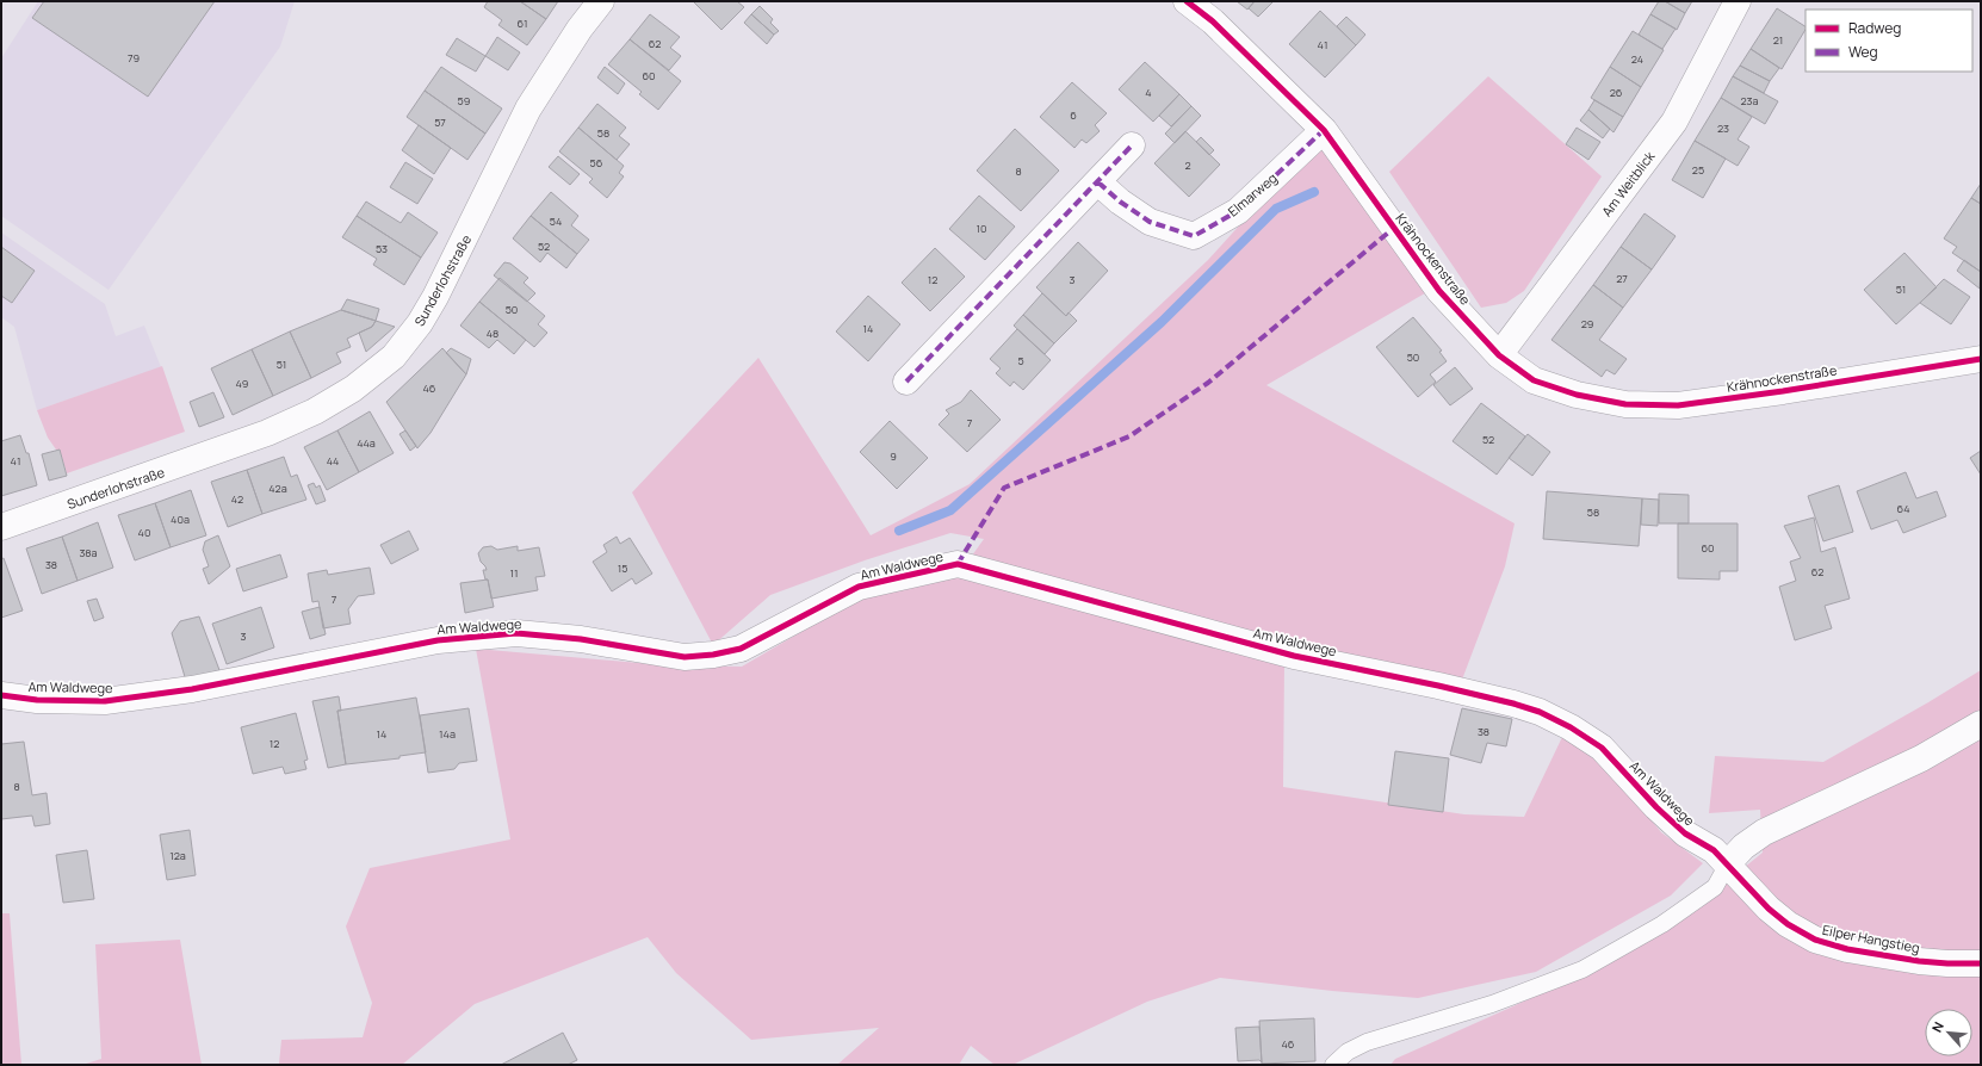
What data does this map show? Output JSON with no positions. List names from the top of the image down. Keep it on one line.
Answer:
{"streets":{"street":["Am Weitblick","Elmarweg","Krähnockenstraße","Sunderlohstraße","Am Waldwege","Eilper Hangstieg"]},"crossings":[["Am Weitblick","Krähnockenstraße"],["Elmarweg","Krähnockenstraße"],["Am Waldwege","Eilper Hangstieg"]],"house_numbers":["61","21","62","41","79","24","60","4","26","59","23a","6","57","23","58","56","2","25","8","54","10","52","53","27","12","3","51","50","29","14","48","50","5","51","49","46","7","52","44a","9","41","44","42a","42","64","58","40a","40","60","38a","38","15","62","11","7","3","38","14","14a","12","8","12a","46"],"legend":["Radweg","Weg"],"north":"top left"}
